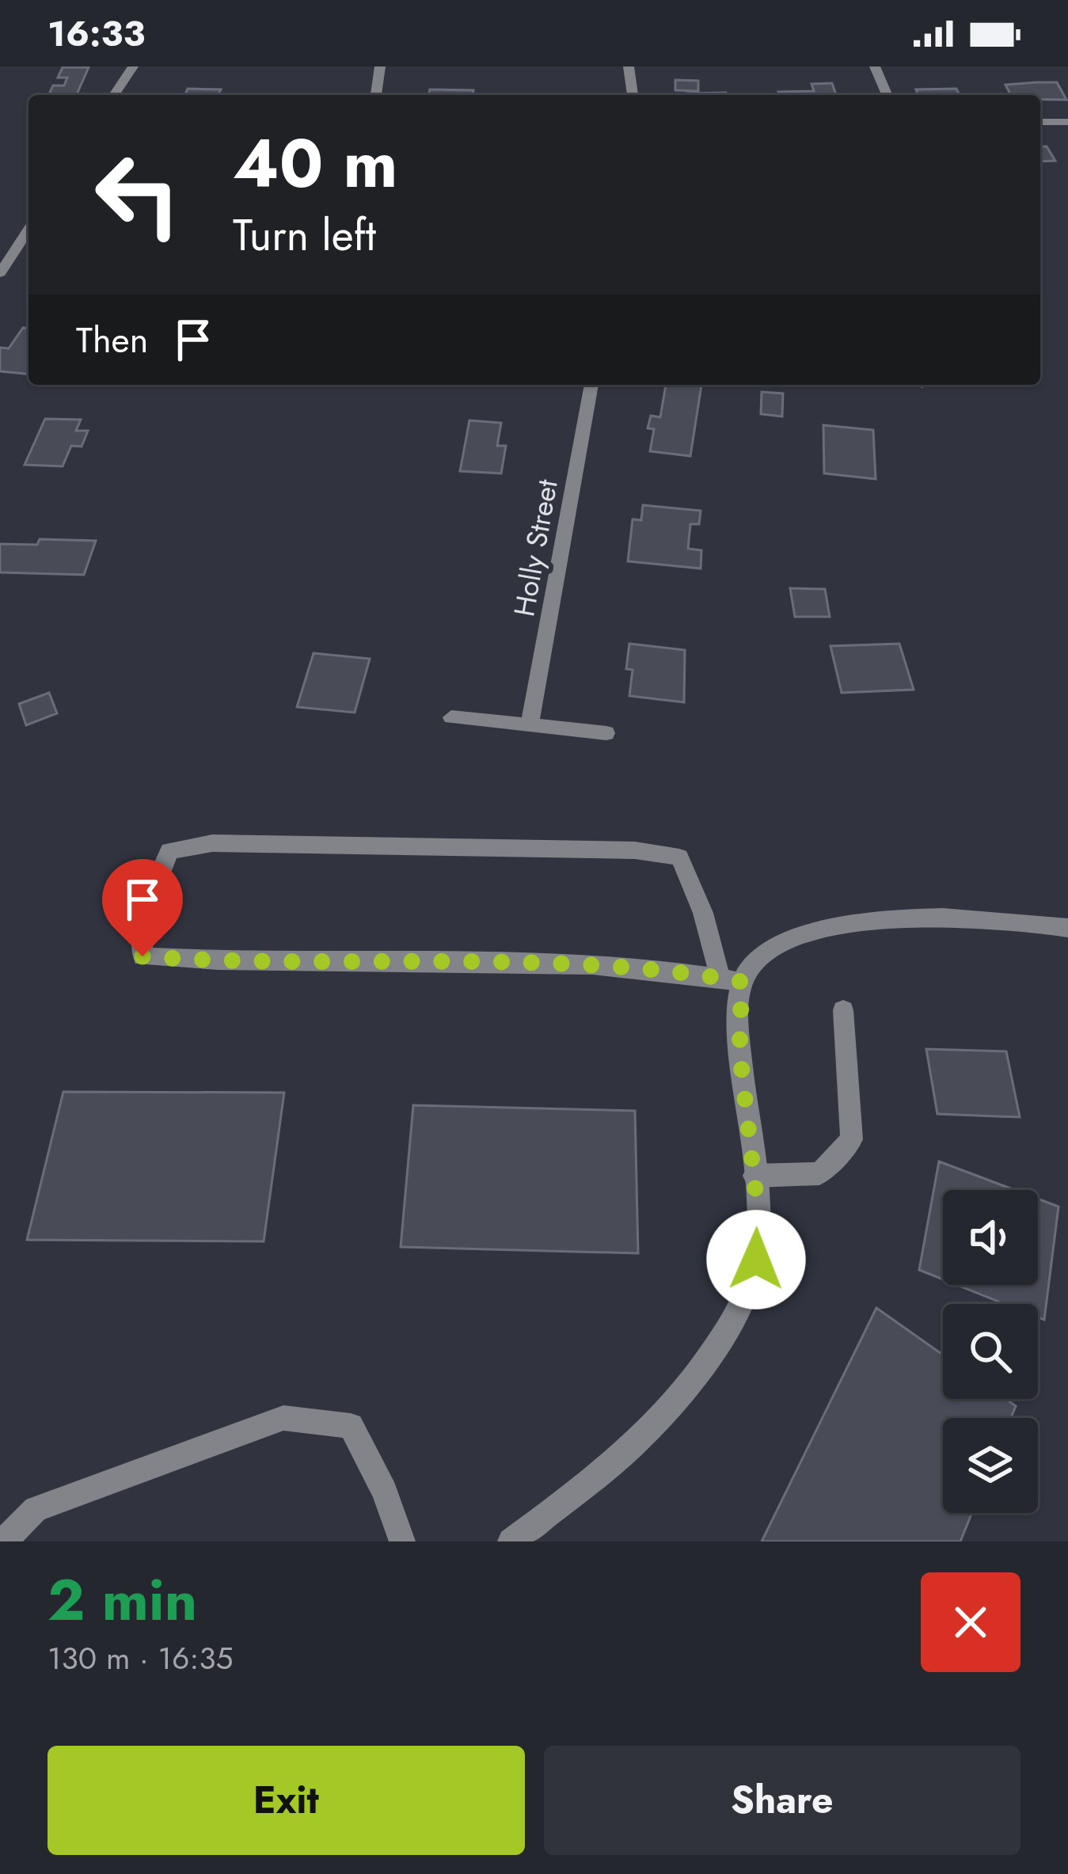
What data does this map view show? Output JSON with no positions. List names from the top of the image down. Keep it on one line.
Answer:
{"streets":{"street":["Holly Street"]},"page":{"status":"16:33","turn":["40 m","Turn left"],"then":"Then","heading":["2 min","130 m · 16:35"],"buttons":["Exit","Share"]}}
